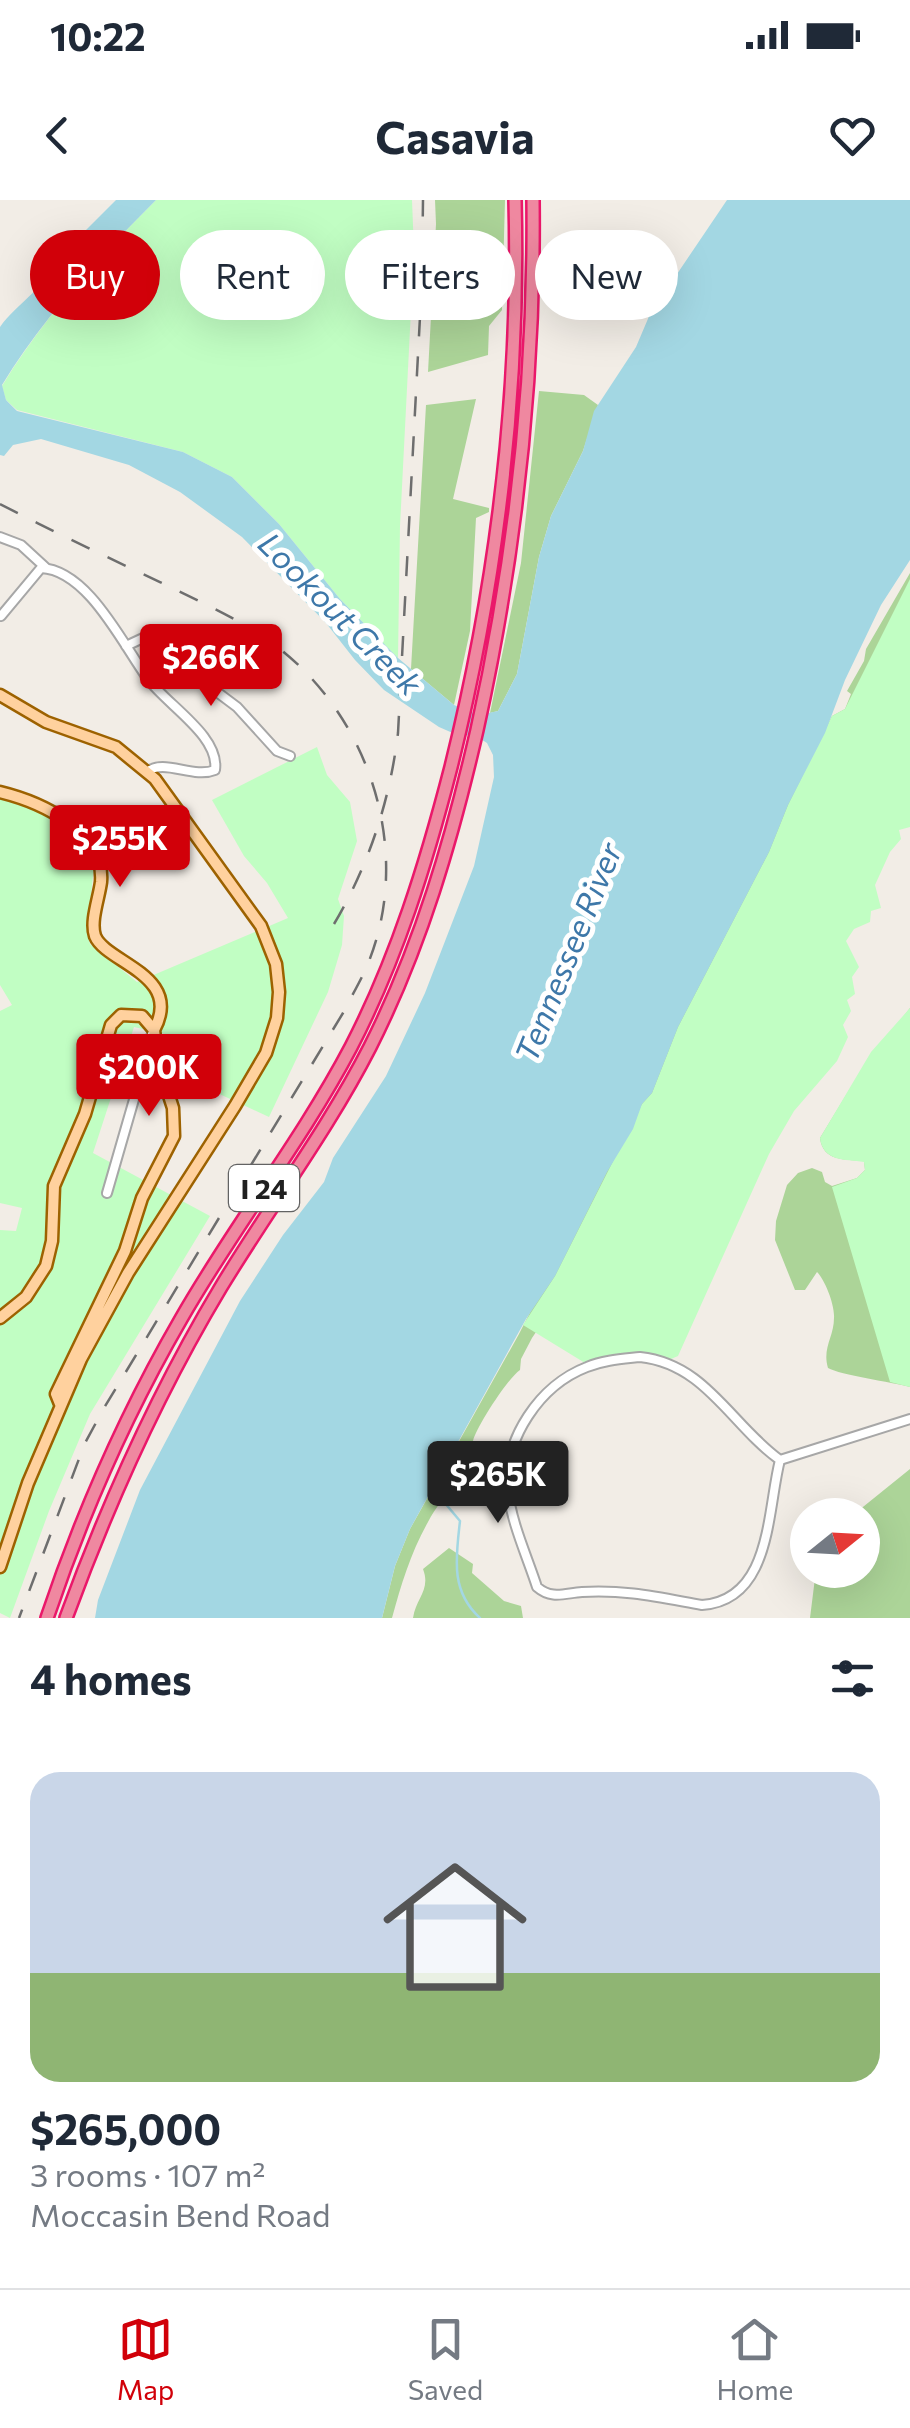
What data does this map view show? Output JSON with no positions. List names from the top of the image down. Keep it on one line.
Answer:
{"streets":{"highway":["I 24"]},"water":["Lookout Creek","Tennessee River"],"north":"right","page":{"status":"10:22","header":"Casavia","chip":["Buy","Rent","Filters","New"],"price":["$266K","$255K","$200K","$265K"],"heading":"4 homes","list":[{"name":"$265,000","note":"3 rooms · 107 m² · Moccasin Bend Road"}],"tabs":["Map","Saved","Home"]}}
